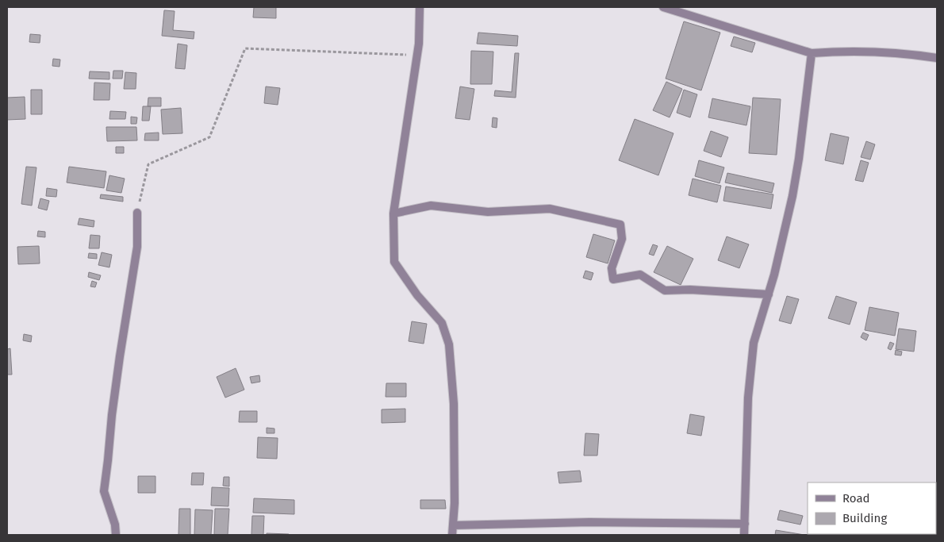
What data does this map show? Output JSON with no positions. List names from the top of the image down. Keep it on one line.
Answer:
{"legend":["Road","Building"]}
